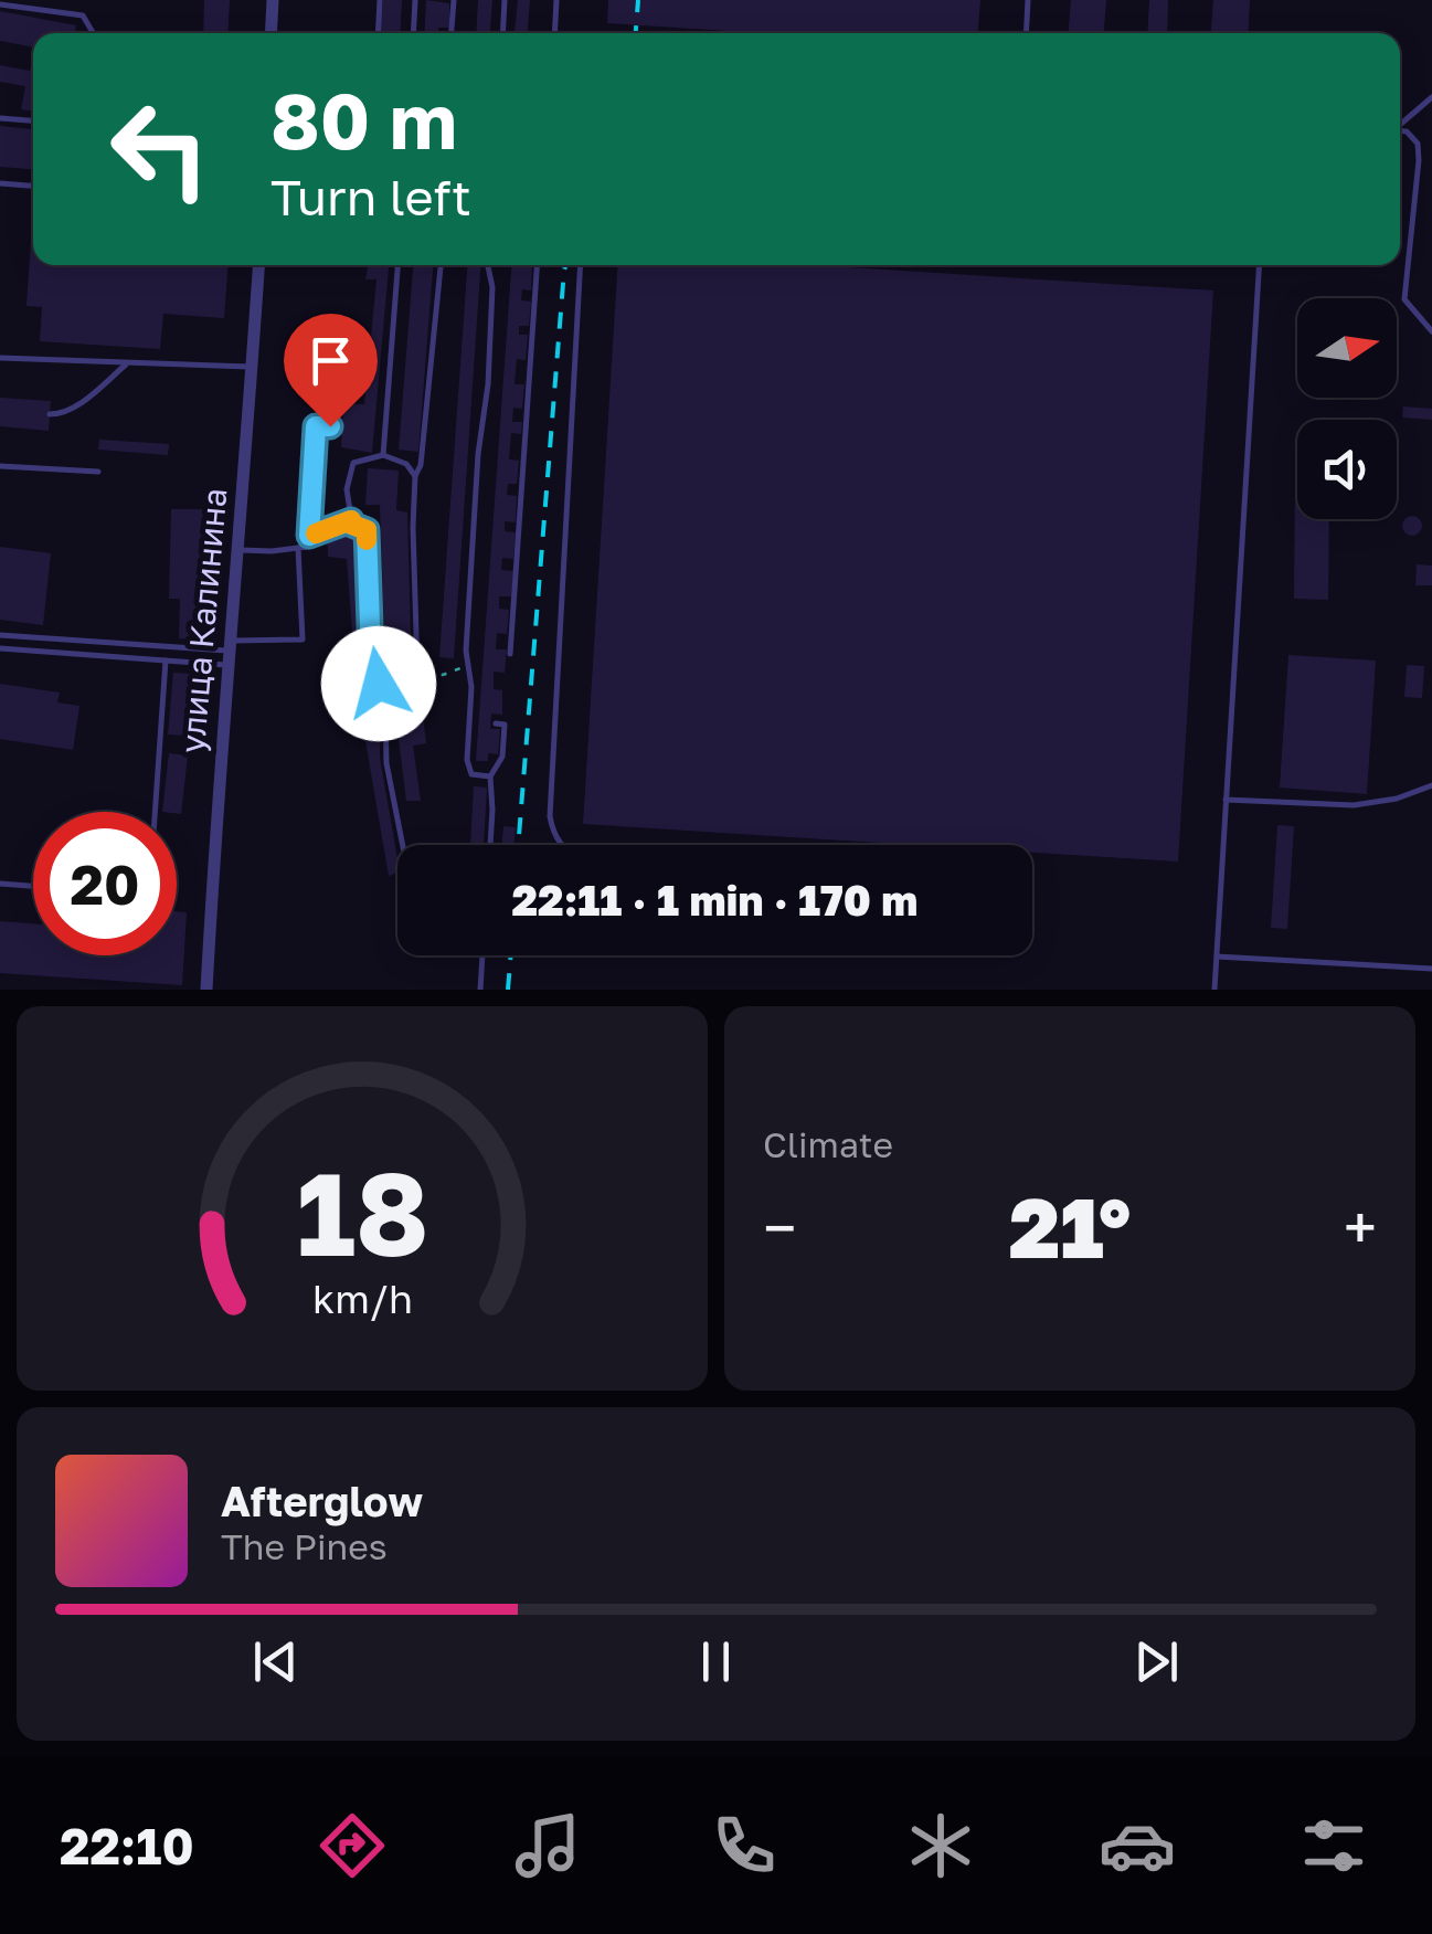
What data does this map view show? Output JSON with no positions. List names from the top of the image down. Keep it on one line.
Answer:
{"streets":{"street":["улица Калинина"]},"north":"right","page":{"turn":["80 m","Turn left"],"limit":"20","trip":"22:11 · 1 min · 170 m","tile":"Climate","heat":["−","21°","+"],"song":["Afterglow","The Pines"],"tabs":"22:10","gauge":["18","km/h"]}}
